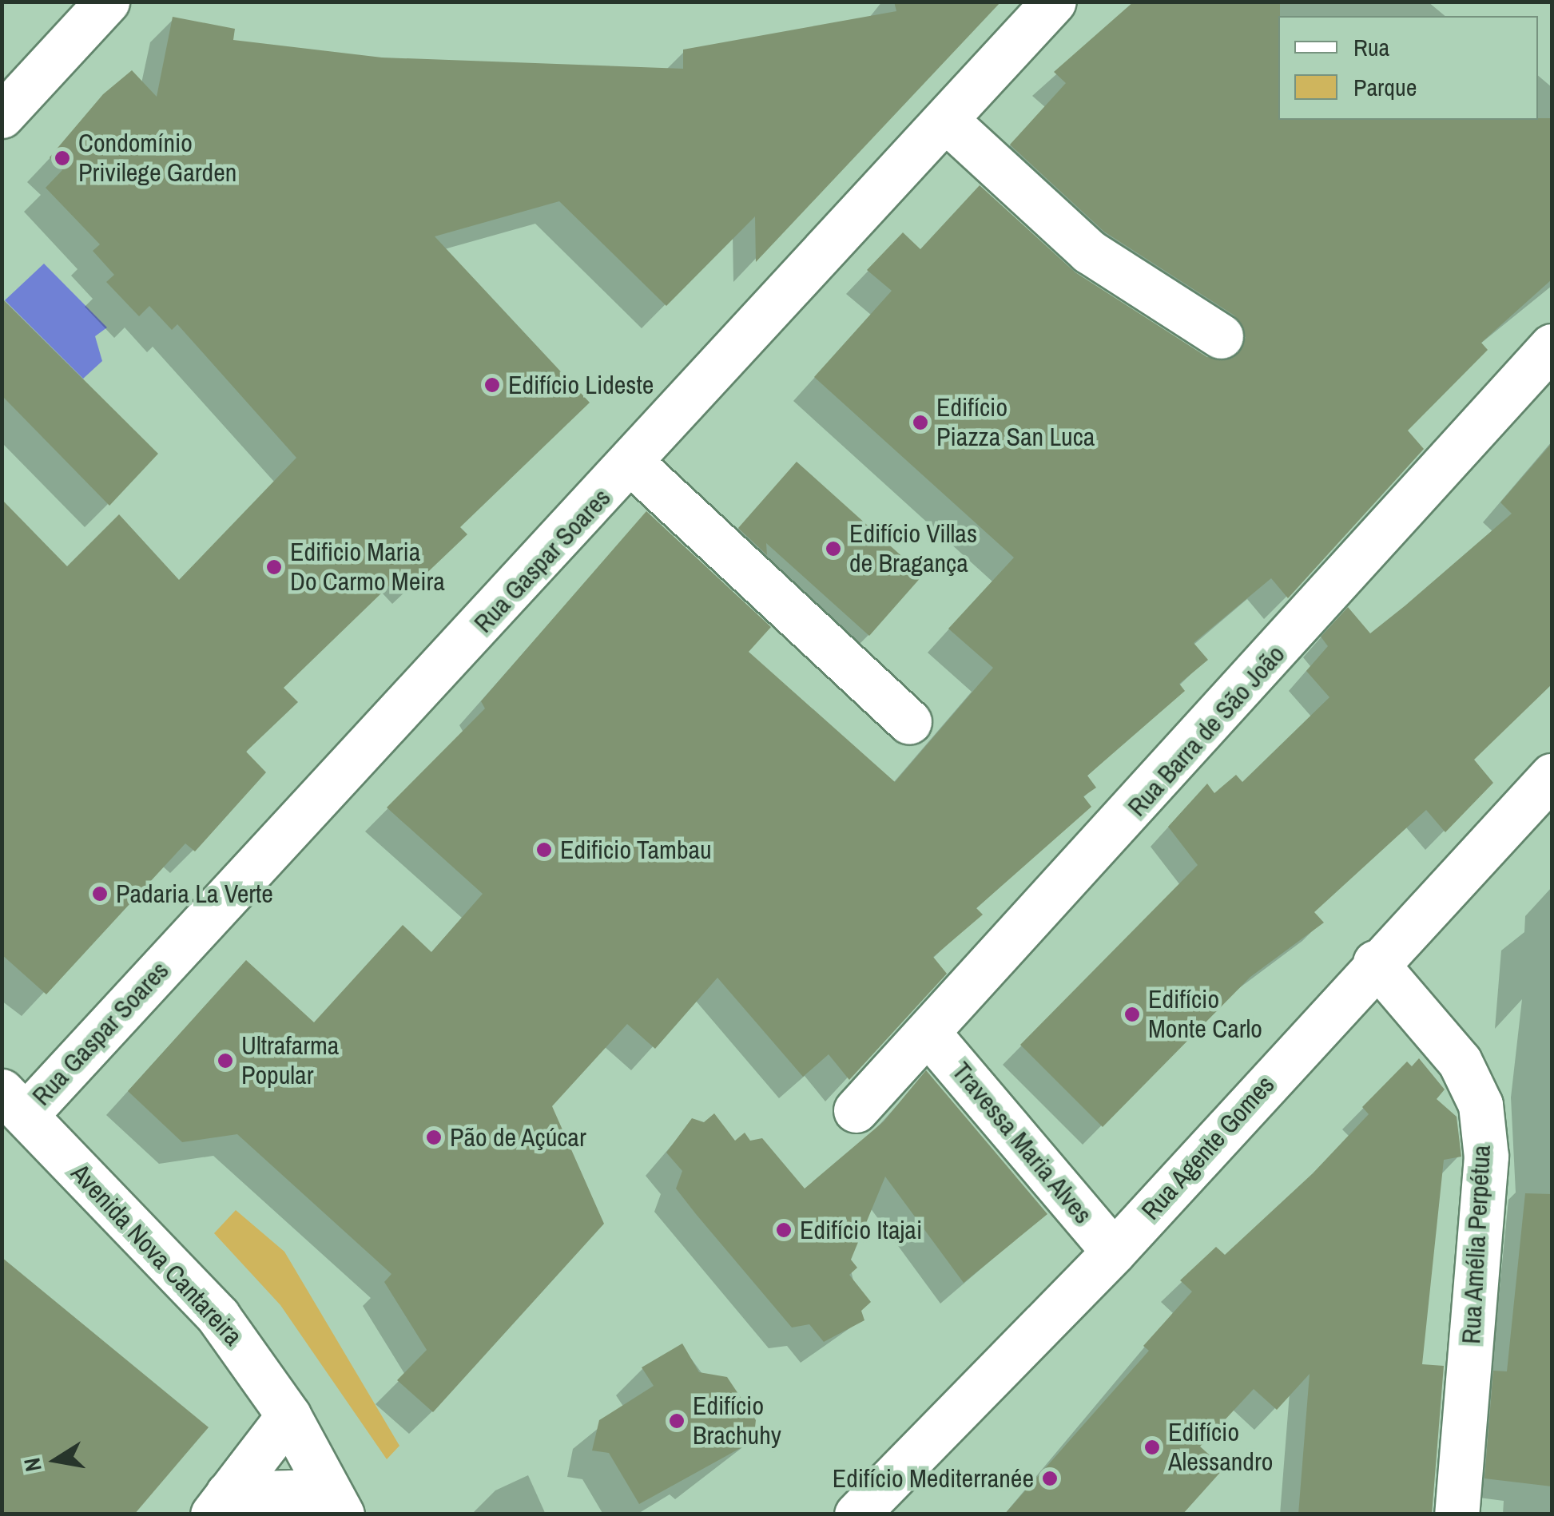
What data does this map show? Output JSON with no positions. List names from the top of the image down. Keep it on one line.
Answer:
{"streets":{"street":["Rua Gaspar Soares","Rua Barra de São João","Travessa Maria Alves","Rua Agente Gomes","Rua Amélia Perpétua","Avenida Nova Cantareira"]},"crossings":[["Rua Gaspar Soares","Avenida Nova Cantareira"],["Rua Barra de São João","Travessa Maria Alves"],["Travessa Maria Alves","Rua Agente Gomes"],["Rua Agente Gomes","Rua Amélia Perpétua"]],"places":["Condomínio Privilege Garden","Edifício Lideste","Edifício Piazza San Luca","Edifício Villas de Bragança","Edificio Maria Do Carmo Meira","Edificio Tambau","Padaria La Verte","Edifício Monte Carlo","Ultrafarma Popular","Pão de Açúcar","Edifício Itajai","Edifício Brachuhy","Edifício Alessandro","Edifício Mediterranée"],"legend":["Rua","Parque"],"north":"left"}
